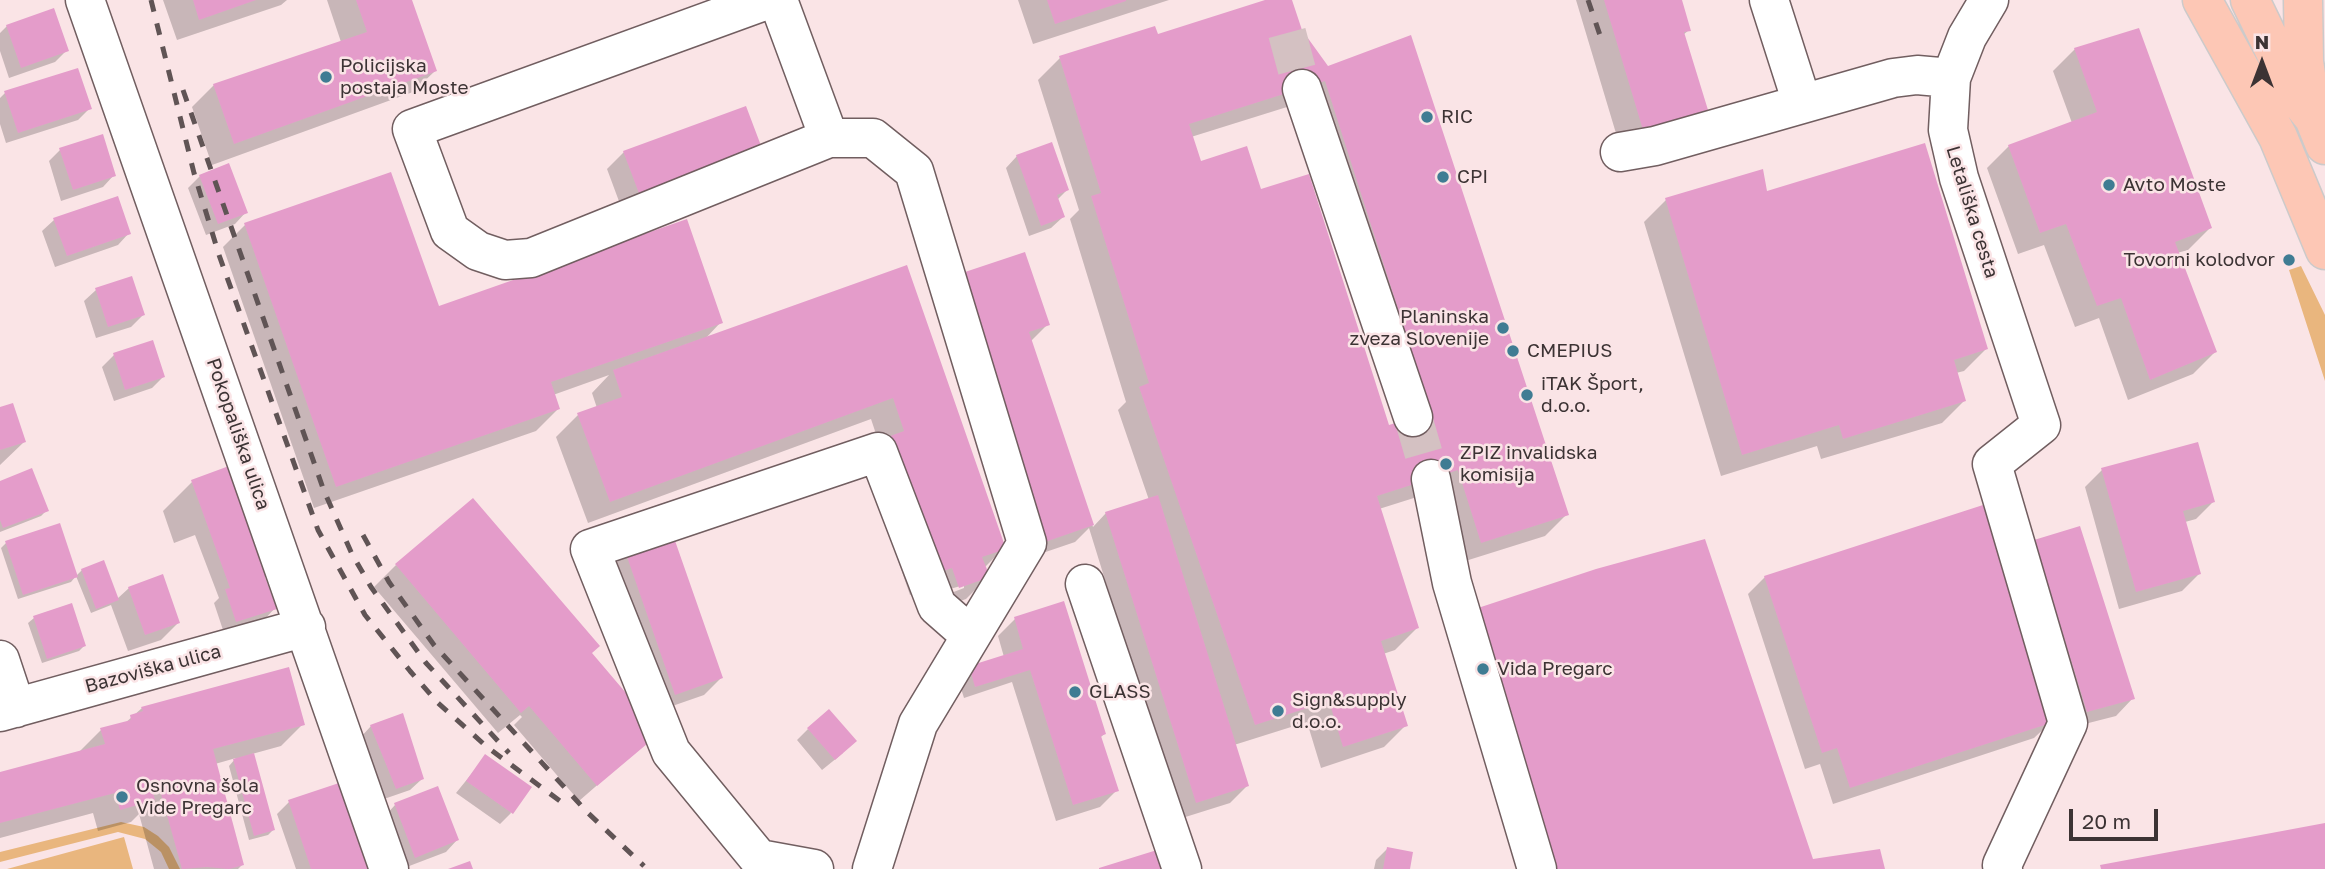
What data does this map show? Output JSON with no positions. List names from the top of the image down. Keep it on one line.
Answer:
{"streets":{"street":["Letališka cesta","Pokopališka ulica","Bazoviška ulica"]},"crossings":[["Pokopališka ulica","Bazoviška ulica"]],"places":["Policijska postaja Moste","RIC","CPI","Avto Moste","Tovorni kolodvor","Planinska zveza Slovenije","CMEPIUS","iTAK Šport, d.o.o.","ZPIZ invalidska komisija","Vida Pregarc","GLASS","Sign&supply d.o.o.","Osnovna šola Vide Pregarc"],"scale_bar":"20 m","north":"top"}
